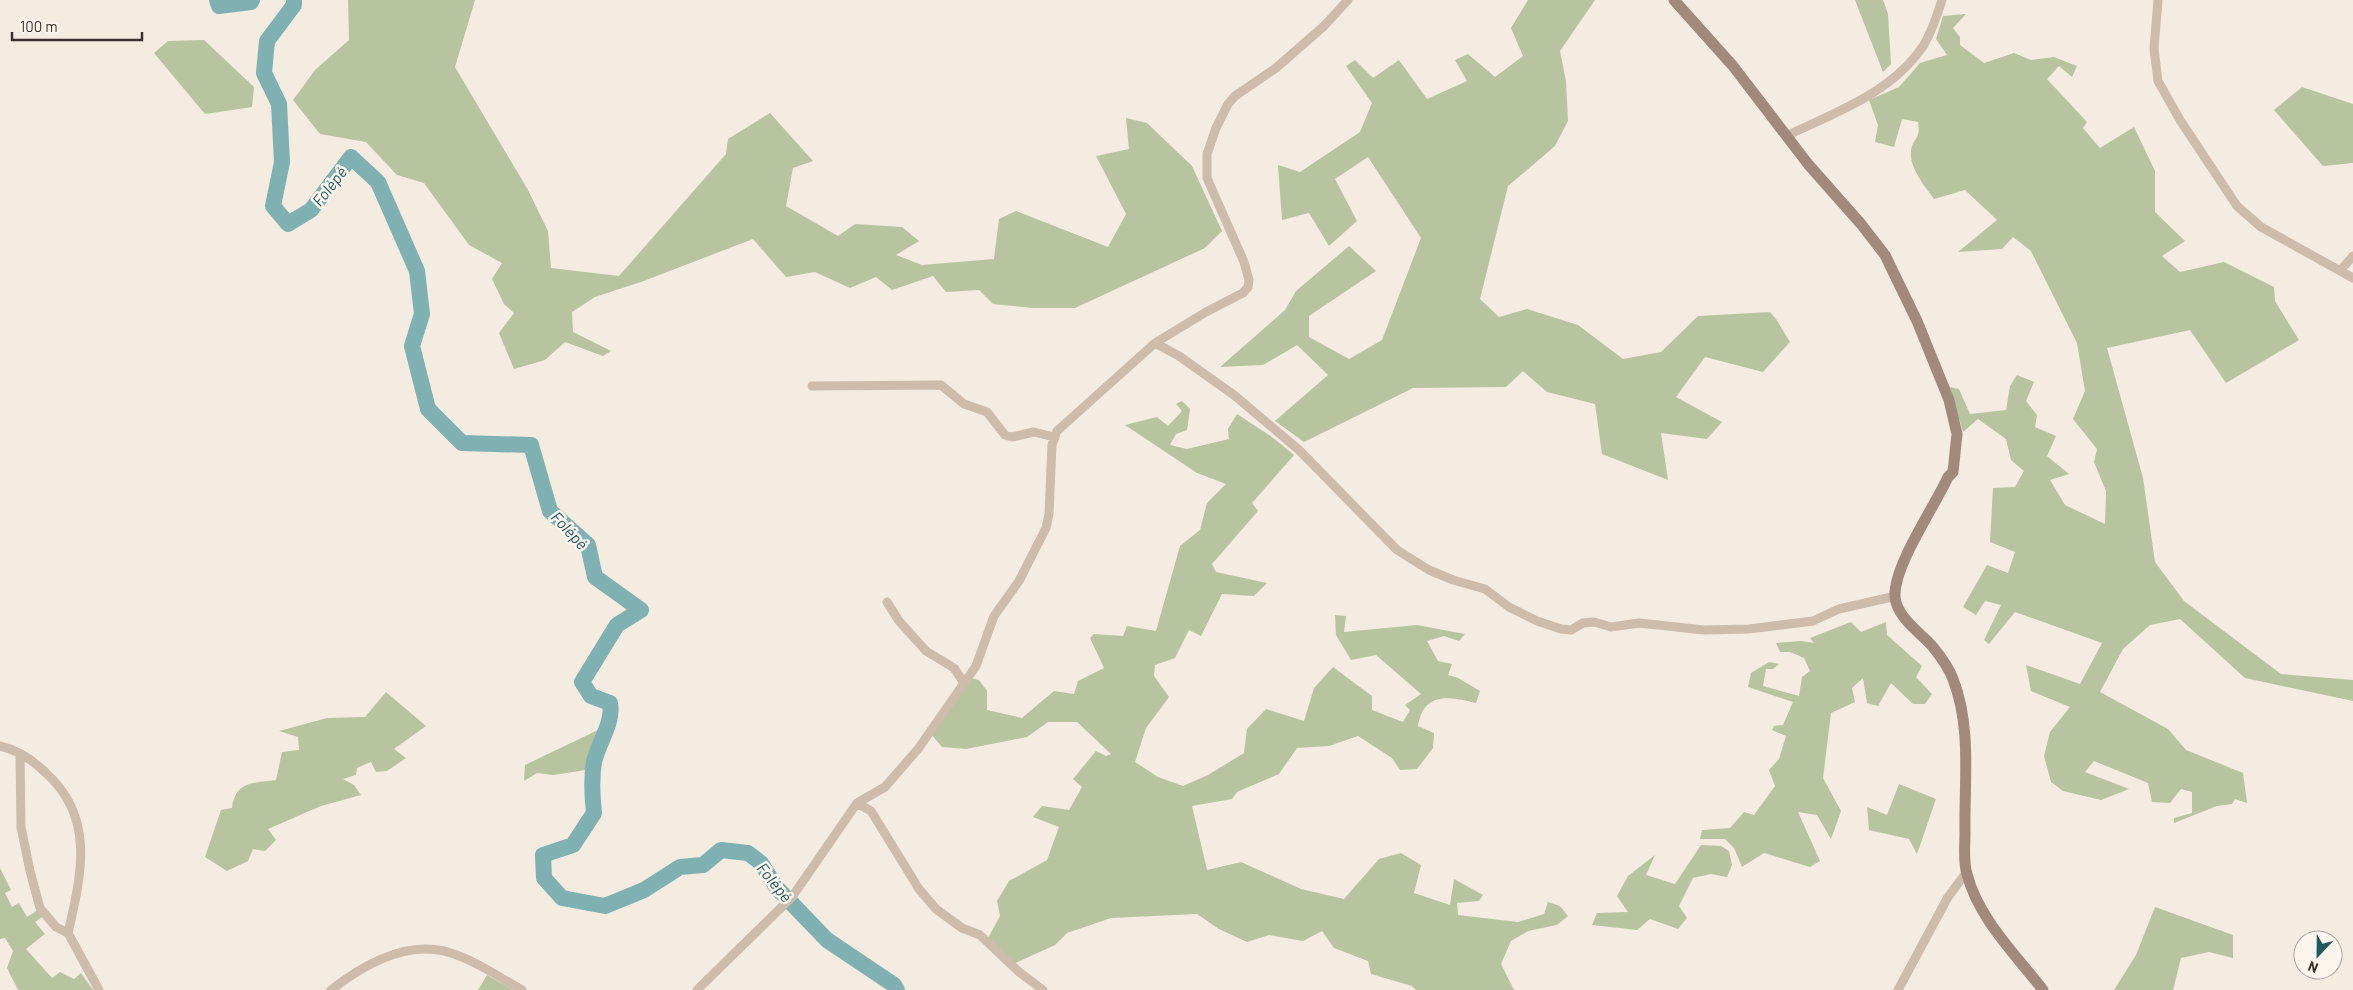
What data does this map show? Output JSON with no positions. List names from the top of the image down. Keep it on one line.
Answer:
{"water":["Folépé"],"scale_bar":"100 m","north":"bottom"}
